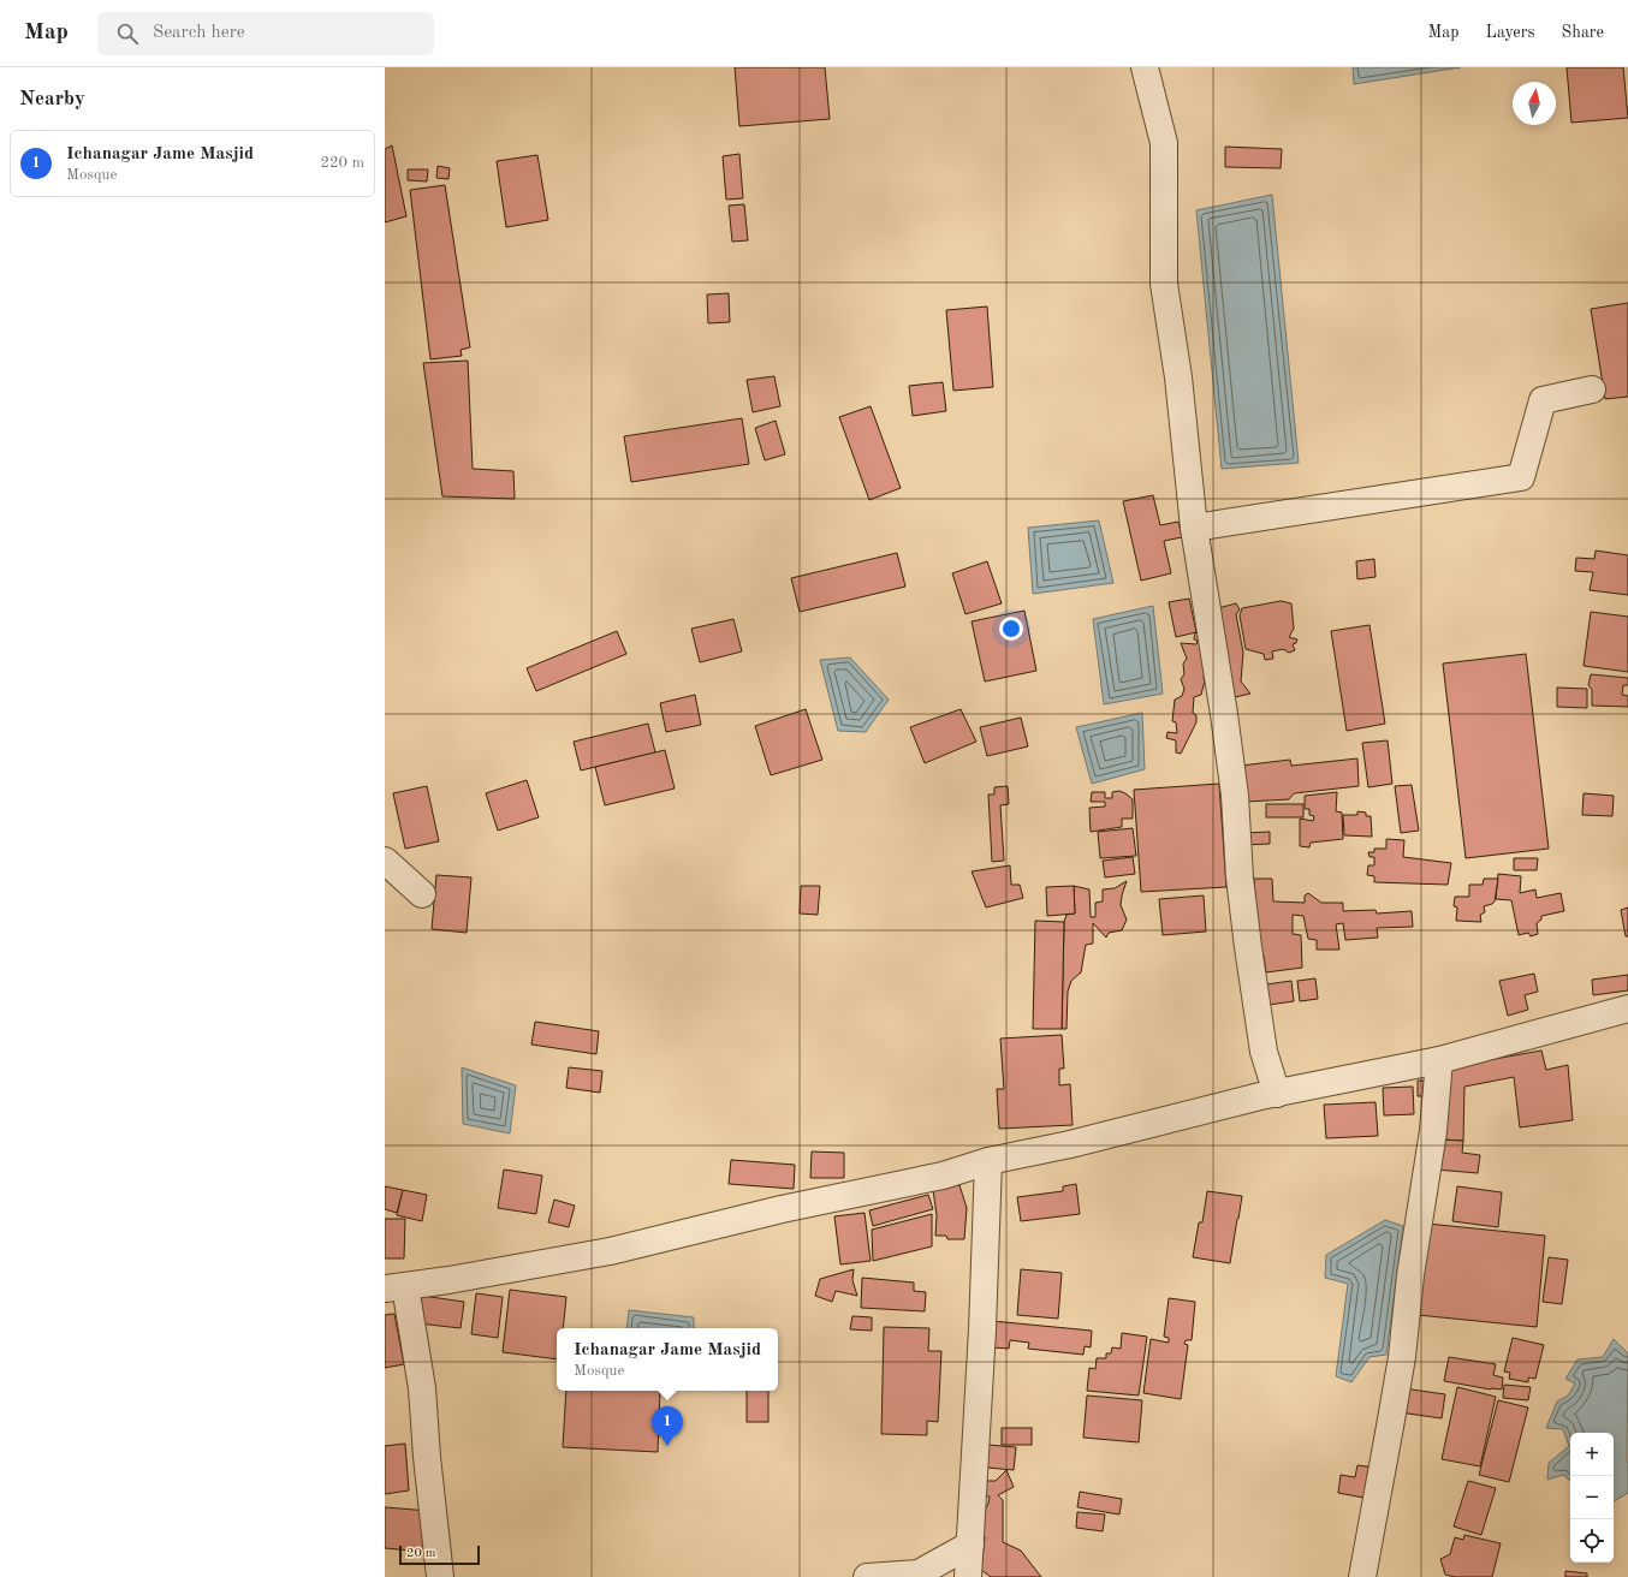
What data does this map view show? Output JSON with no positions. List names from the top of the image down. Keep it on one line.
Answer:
{"scale_bar":"20 m","north":"top","page":{"header":"Map","search":"Search here","nav":["Map","Layers","Share"],"heading":"Nearby","list":[{"mark":"1","name":"Ichanagar Jame Masjid","note":"Mosque","value":"220 m"}],"popup":["Ichanagar Jame Masjid","Mosque"],"pins":"1","map_buttons":["+","−"],"scale":"20 m"}}
